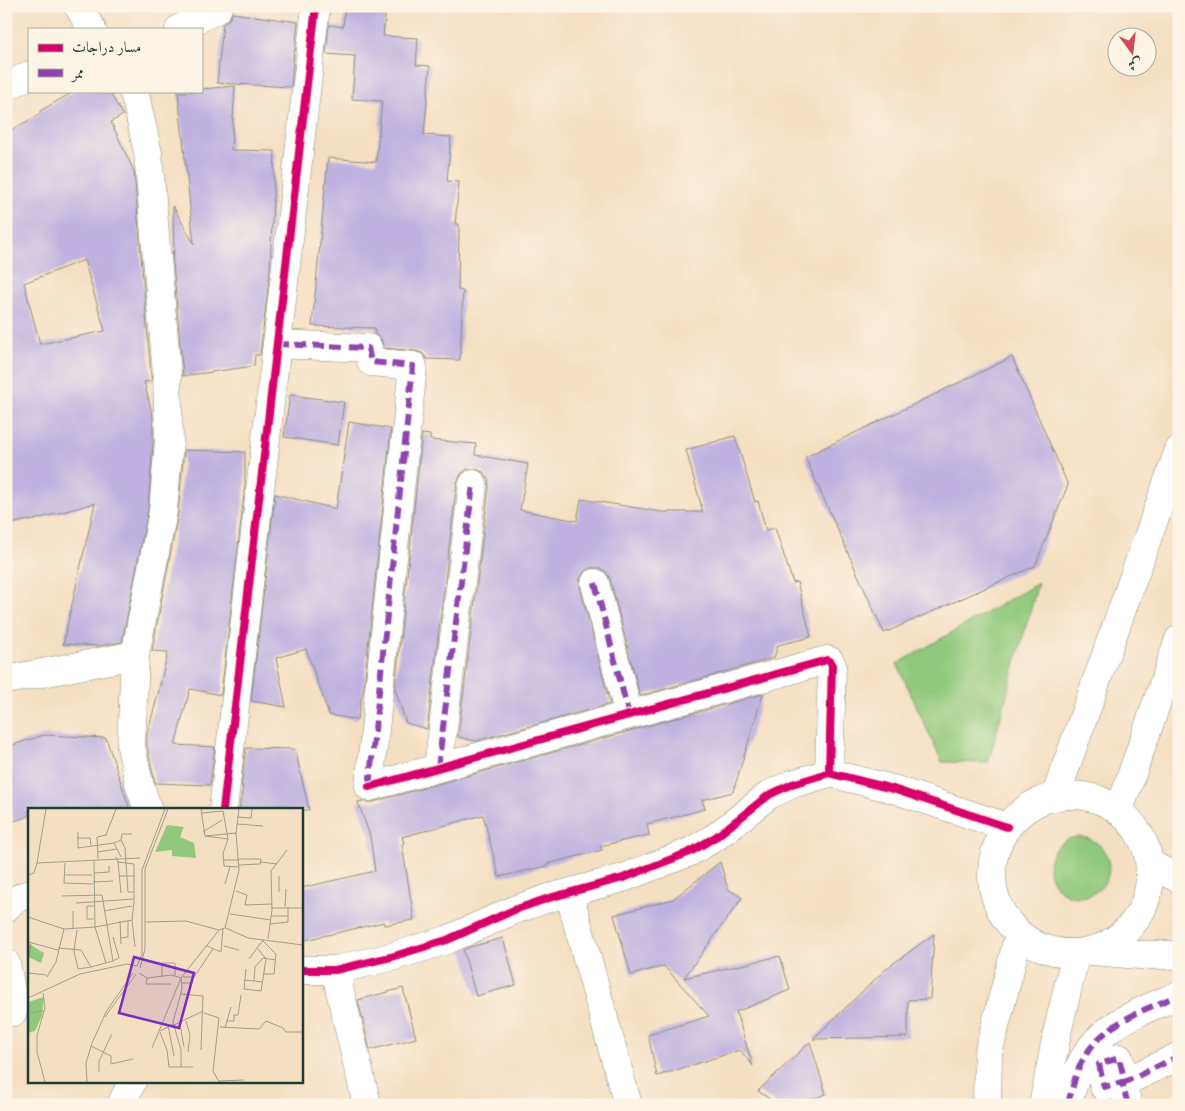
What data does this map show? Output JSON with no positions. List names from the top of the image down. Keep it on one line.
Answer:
{"legend":["مسار دراجات","ممر"],"north":"bottom"}
